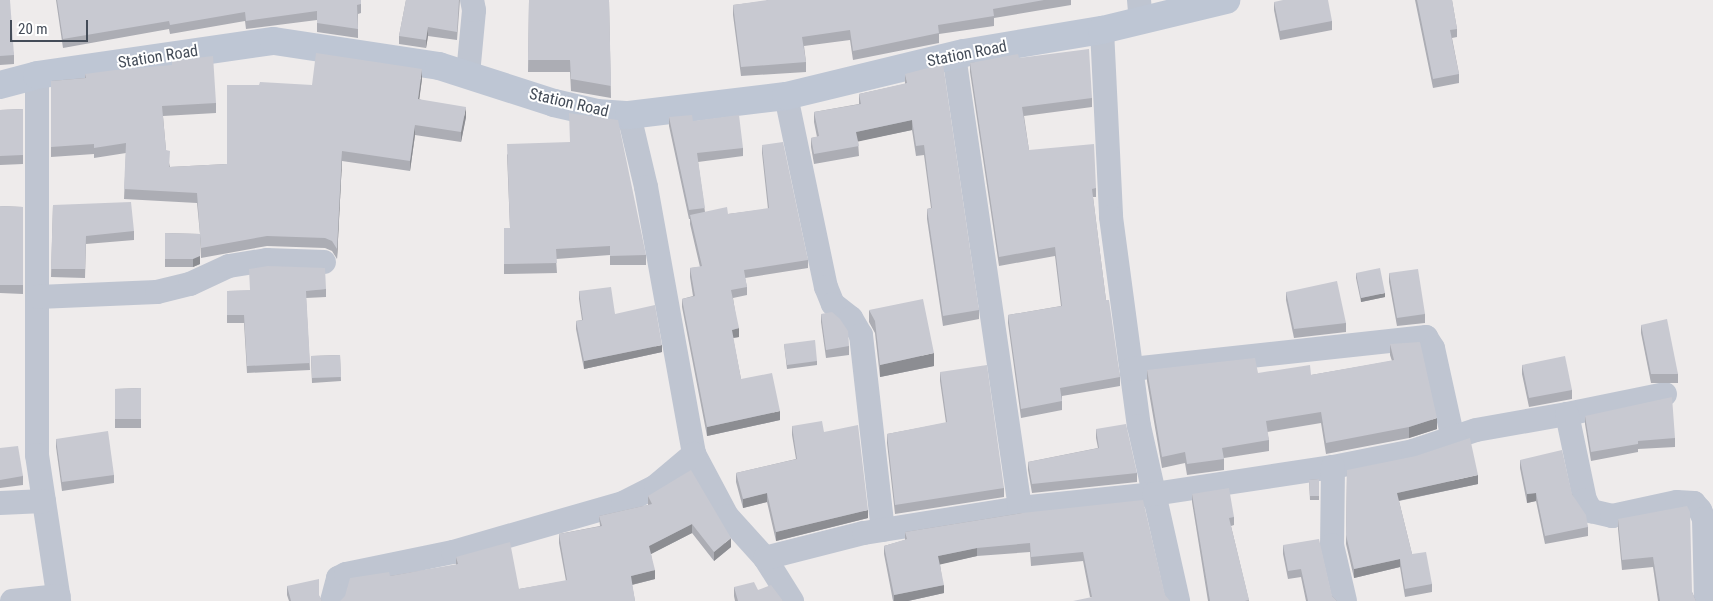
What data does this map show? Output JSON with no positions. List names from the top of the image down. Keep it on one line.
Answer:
{"streets":{"main road":["Station Road"]},"scale_bar":"20 m"}
